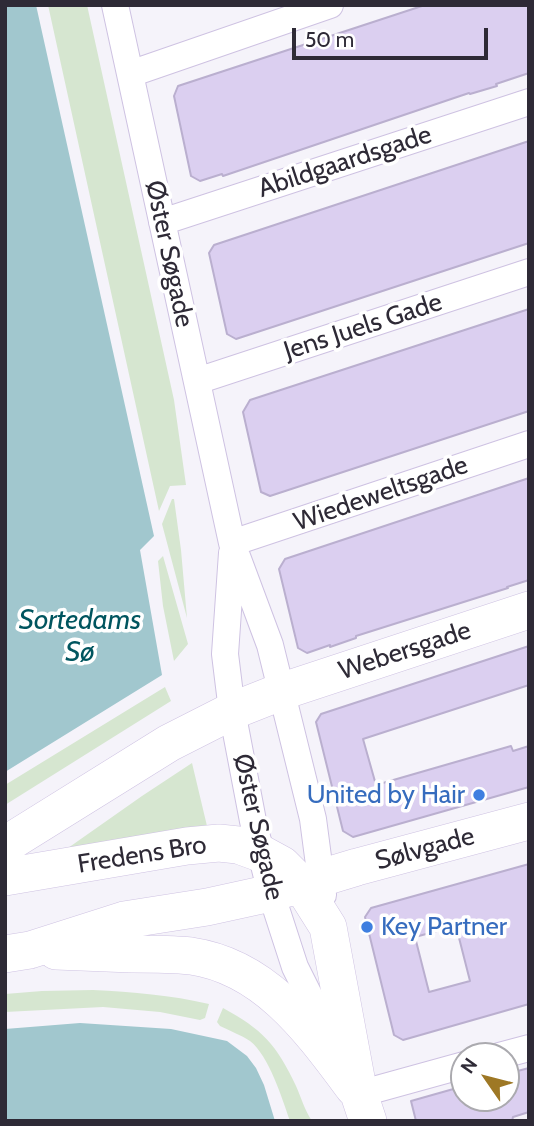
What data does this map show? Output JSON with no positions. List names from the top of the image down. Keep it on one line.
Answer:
{"streets":{"street":["Abildgaardsgade","Øster Søgade","Jens Juels Gade","Wiedeweltsgade","Webersgade","Sølvgade","Fredens Bro"]},"crossings":[["Abildgaardsgade","Øster Søgade"],["Øster Søgade","Jens Juels Gade"],["Øster Søgade","Wiedeweltsgade"],["Øster Søgade","Webersgade"],["Øster Søgade","Sølvgade"],["Øster Søgade","Fredens Bro"],["Sølvgade","Fredens Bro"]],"water":["Sortedams Sø"],"places":["United by Hair","Key Partner"],"scale_bar":"50 m","north":"top left"}
